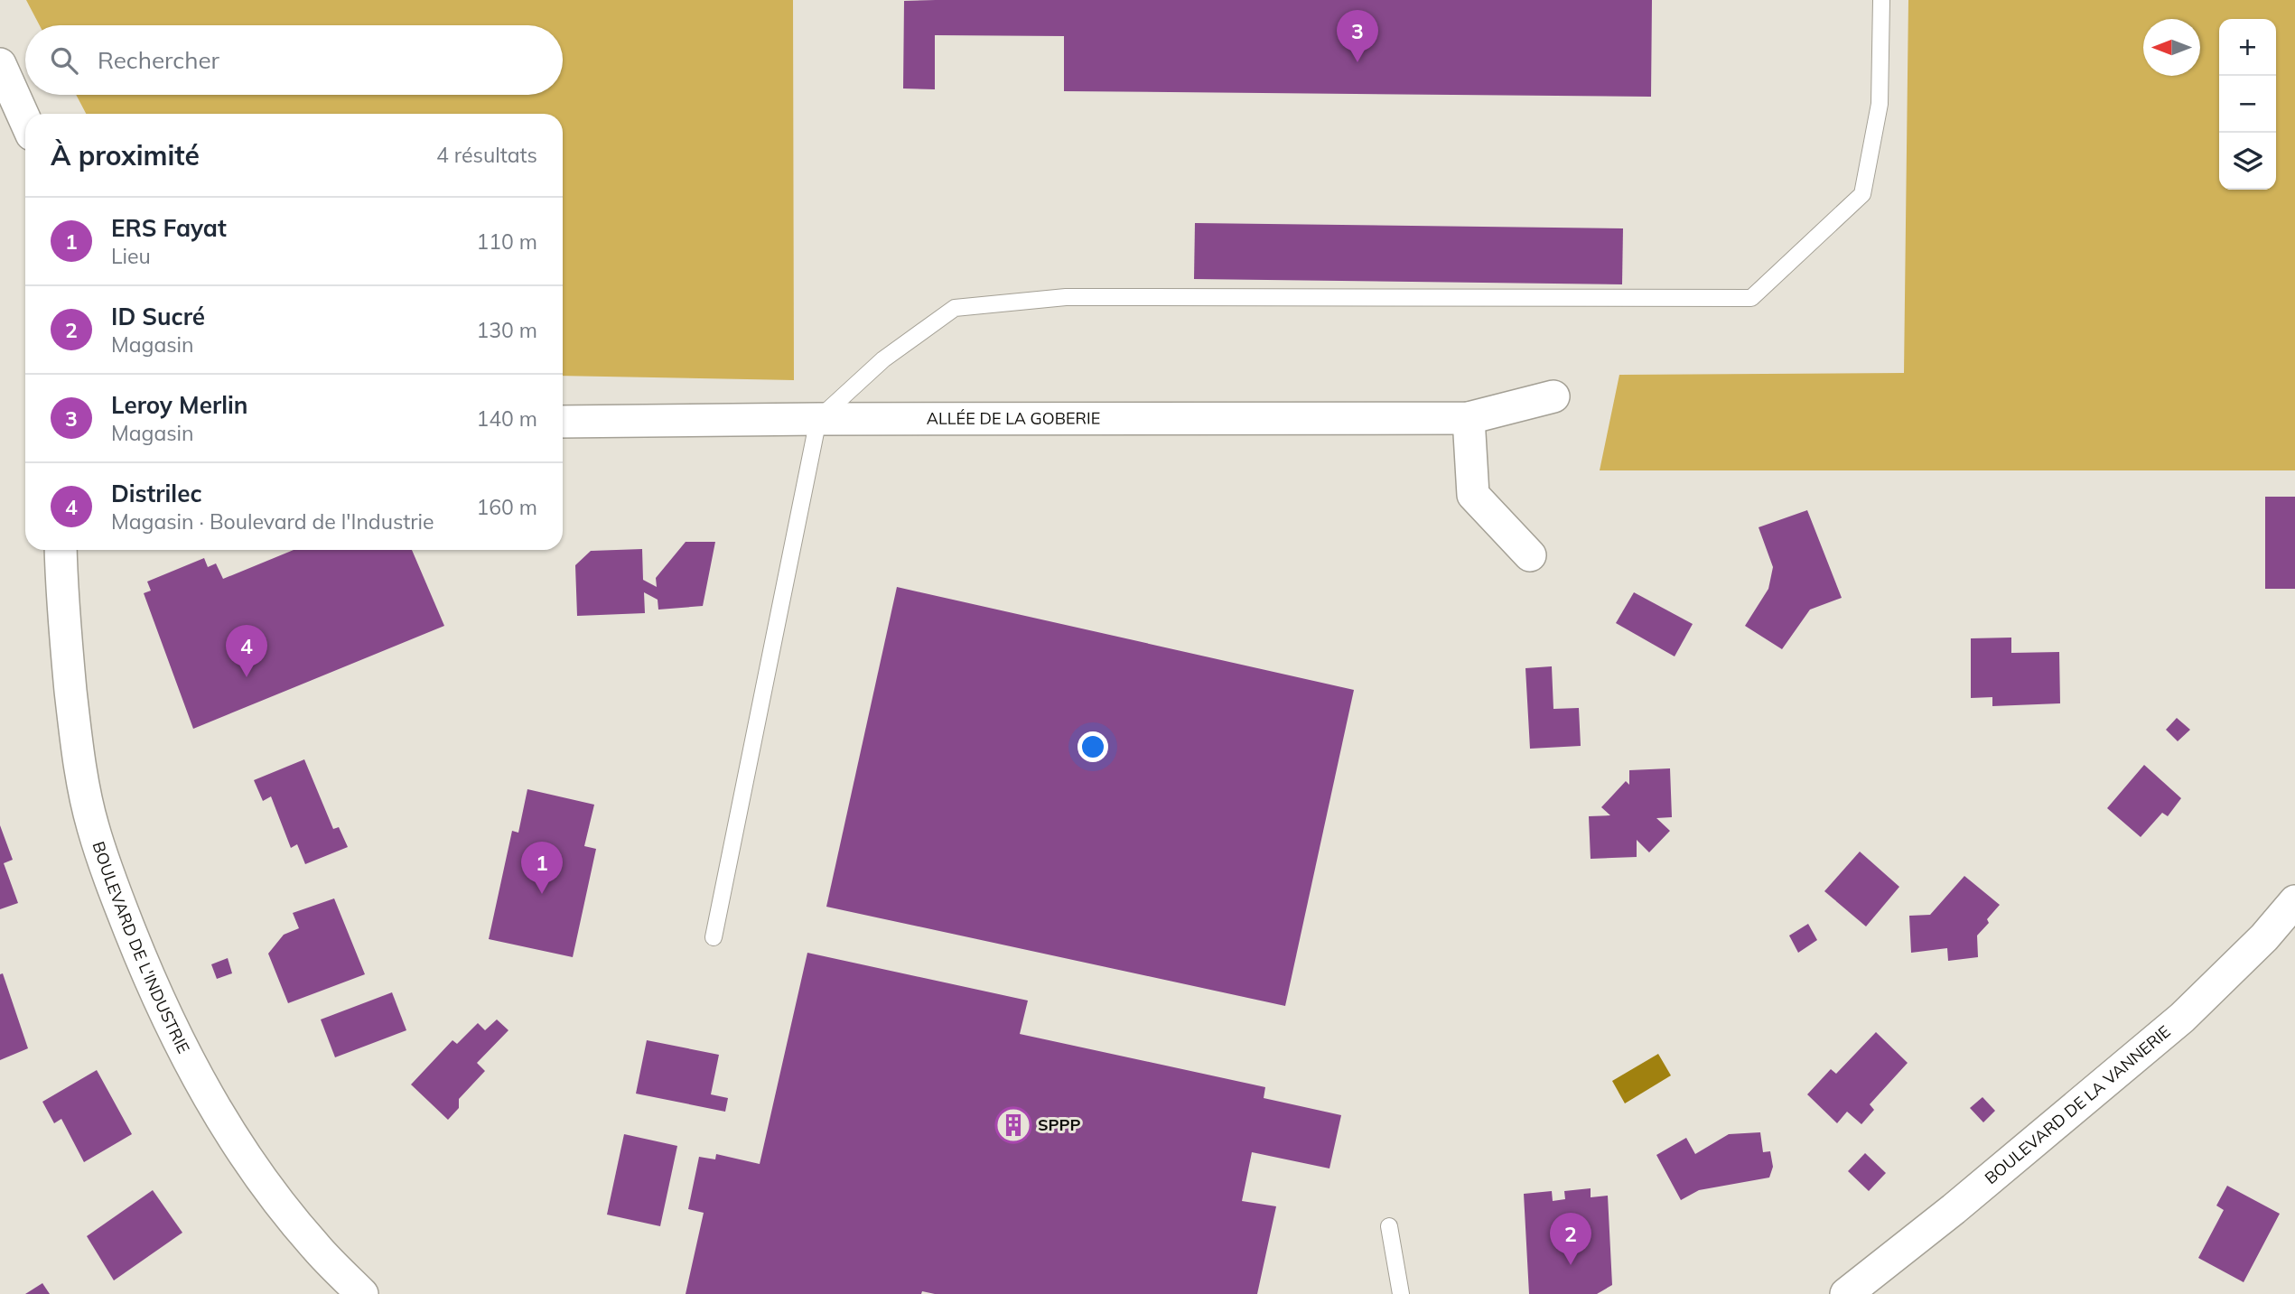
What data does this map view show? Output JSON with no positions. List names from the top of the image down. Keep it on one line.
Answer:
{"streets":{"street":["ALLÉE DE LA GOBERIE","BOULEVARD DE L'INDUSTRIE","BOULEVARD DE LA VANNERIE"]},"places":{"building":["SPPP"]},"north":"left","page":{"pins":["3","4","1","2"],"map_buttons":["+","−"],"search":"Rechercher","heading":["À proximité","4 résultats"],"list":[{"mark":"1","name":"ERS Fayat","note":"Lieu","value":"110 m"},{"mark":"2","name":"ID Sucré","note":"Magasin","value":"130 m"},{"mark":"3","name":"Leroy Merlin","note":"Magasin","value":"140 m"},{"mark":"4","name":"Distrilec","note":"Magasin · Boulevard de l'Industrie","value":"160 m"}]}}
